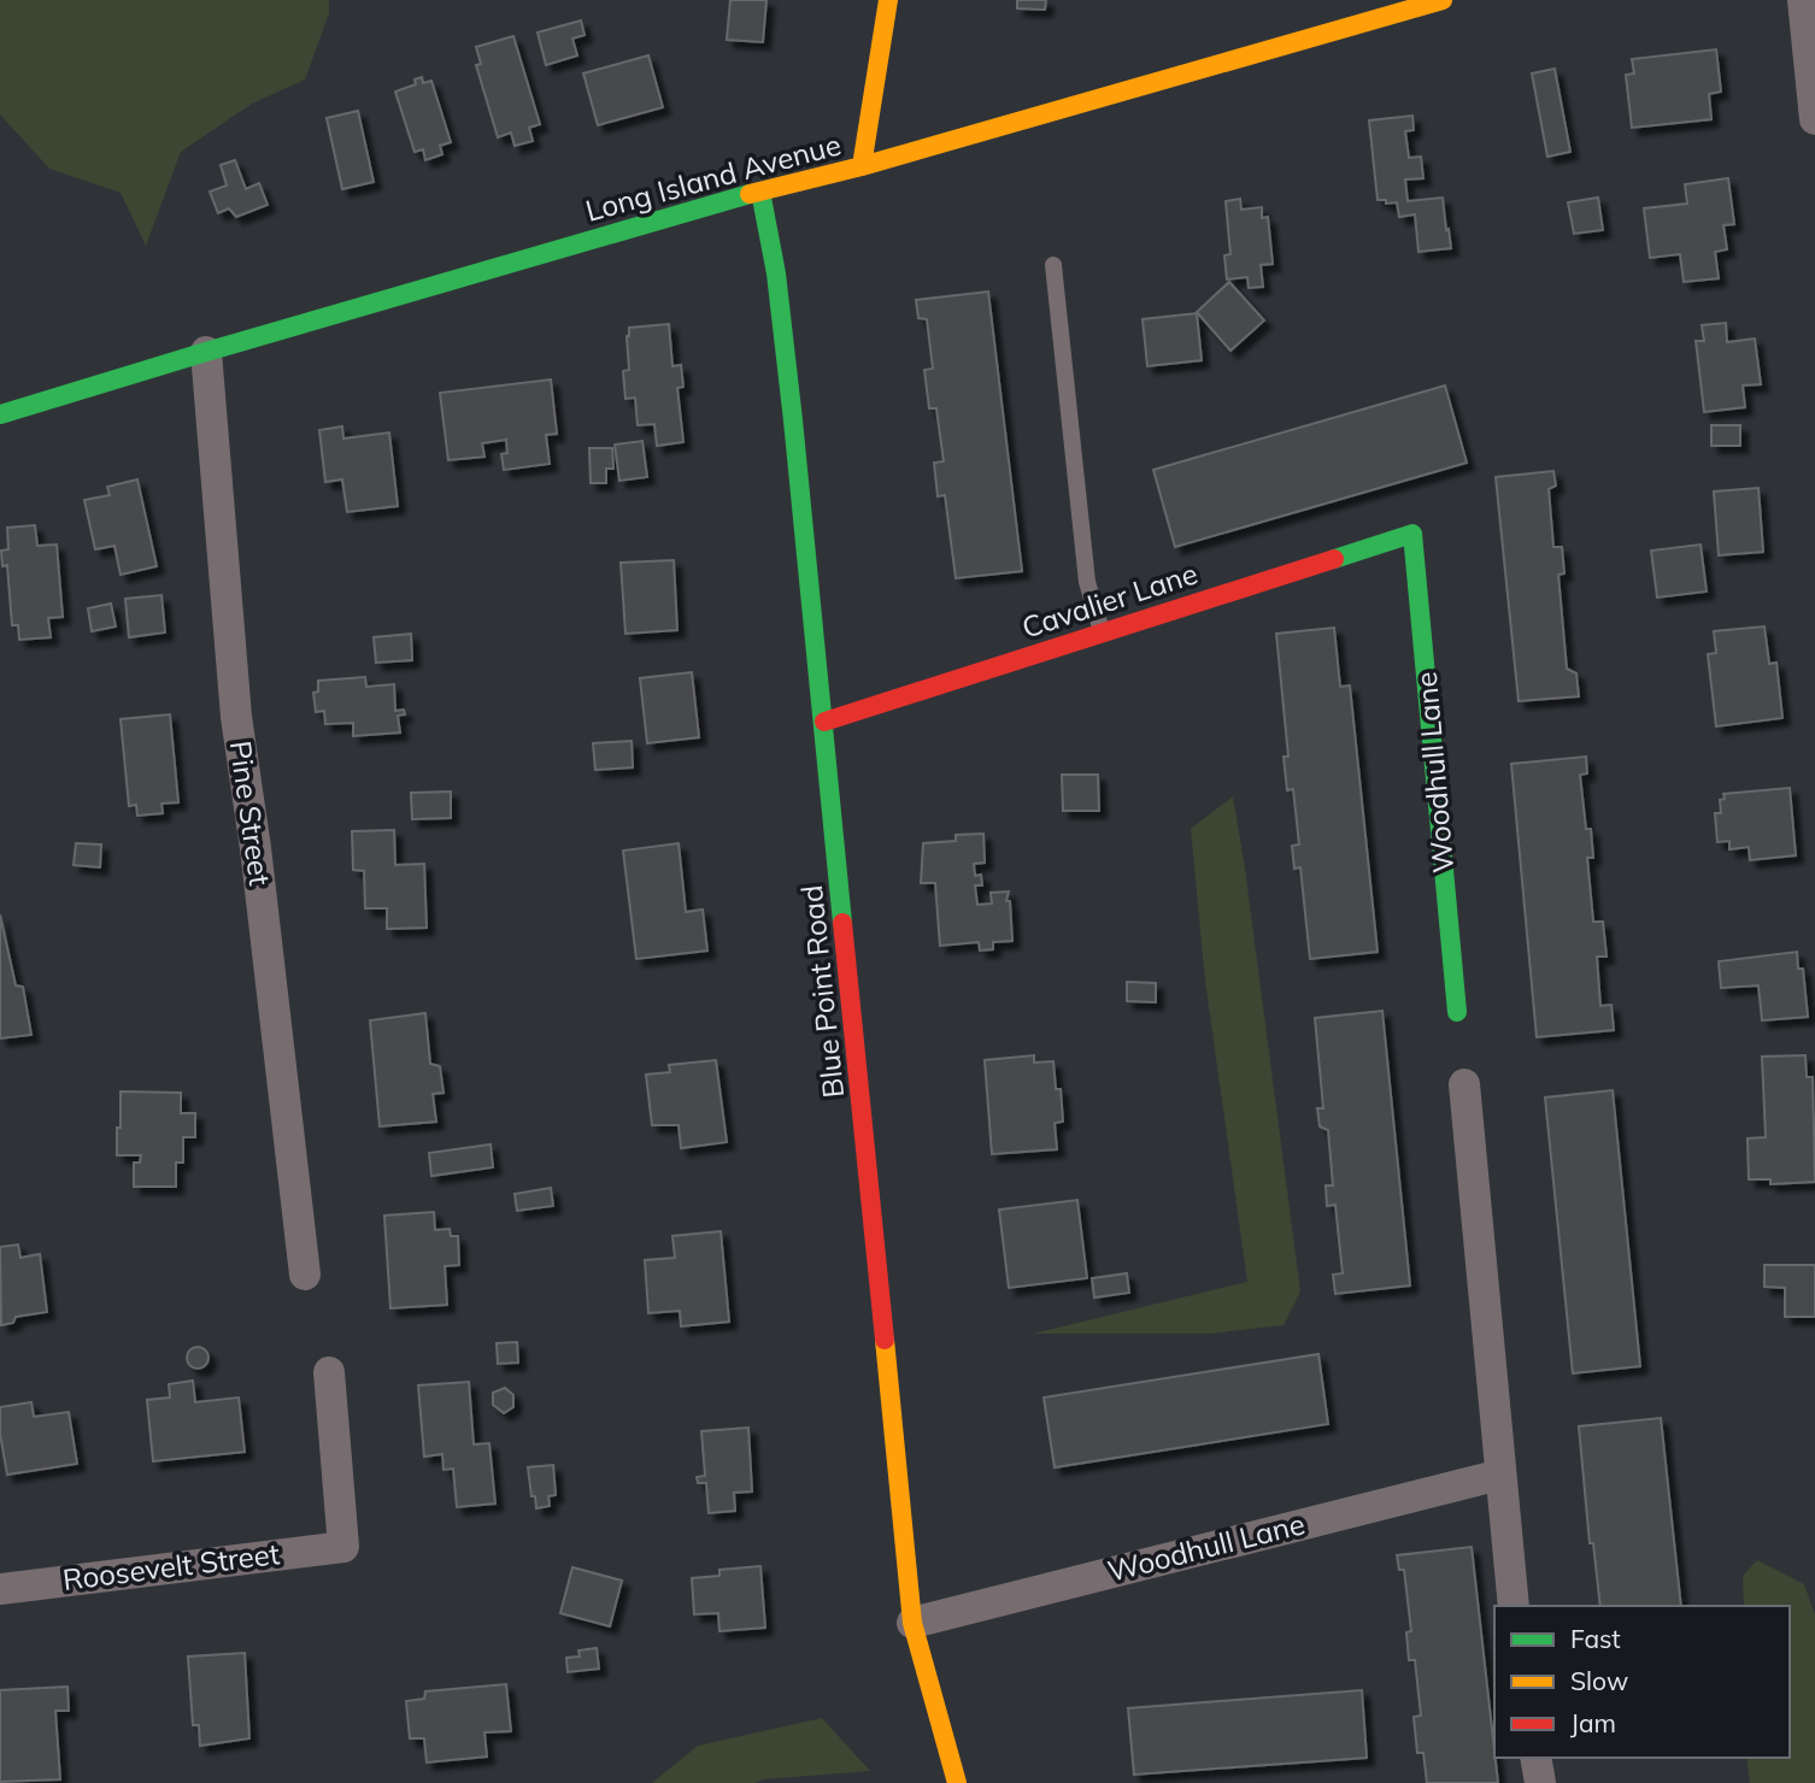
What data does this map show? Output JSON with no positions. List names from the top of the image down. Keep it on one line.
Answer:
{"streets":{"street":["Long Island Avenue","Cavalier Lane","Woodhull Lane","Pine Street","Blue Point Road","Roosevelt Street"]},"crossings":[["Long Island Avenue","Pine Street"],["Long Island Avenue","Blue Point Road"],["Cavalier Lane","Woodhull Lane"],["Cavalier Lane","Blue Point Road"],["Woodhull Lane","Blue Point Road"]],"legend":["Fast","Slow","Jam"]}
